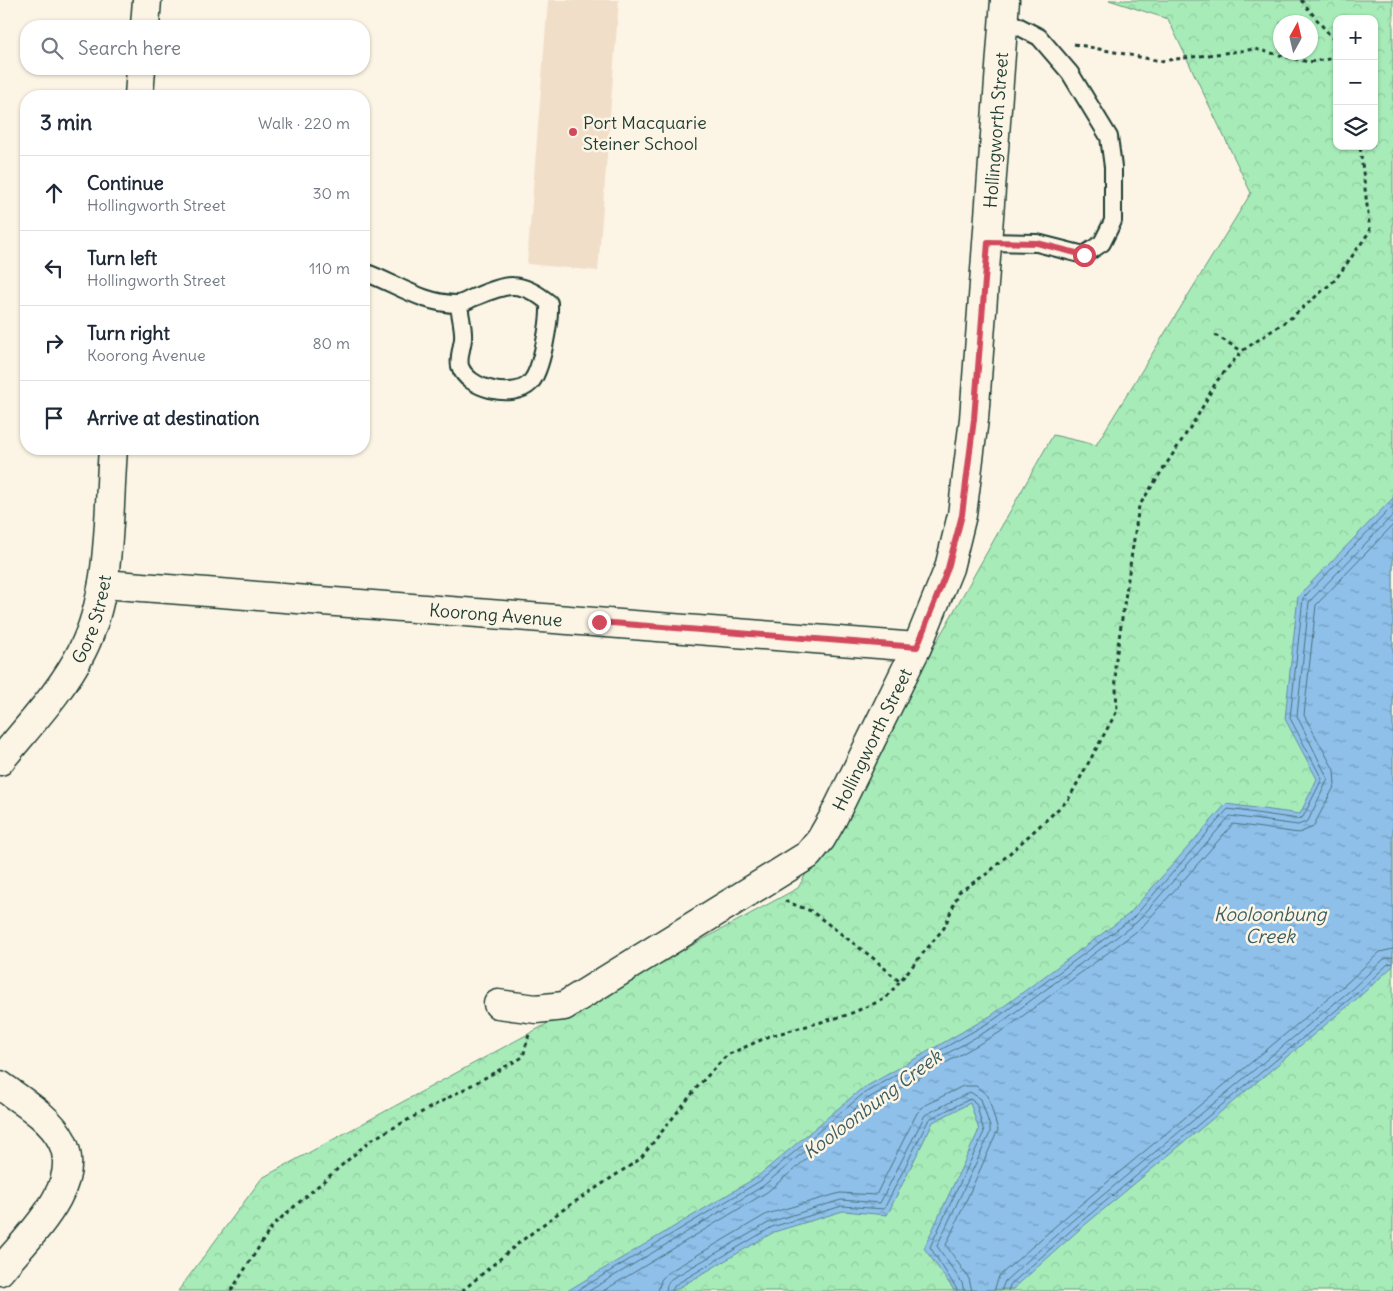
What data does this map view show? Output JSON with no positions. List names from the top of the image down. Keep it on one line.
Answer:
{"streets":{"street":["Hollingworth Street","Koorong Avenue","Gore Street"]},"crossings":[["Hollingworth Street","Koorong Avenue"],["Koorong Avenue","Gore Street"]],"water":["Kooloonbung Creek"],"places":["Port Macquarie Steiner School"],"north":"top","page":{"map_buttons":["+","−"],"search":"Search here","heading":["3 min","Walk · 220 m"],"list":[["Continue","Hollingworth Street","30 m"],["Turn left","Hollingworth Street","110 m"],["Turn right","Koorong Avenue","80 m"],"Arrive at destination"]}}
